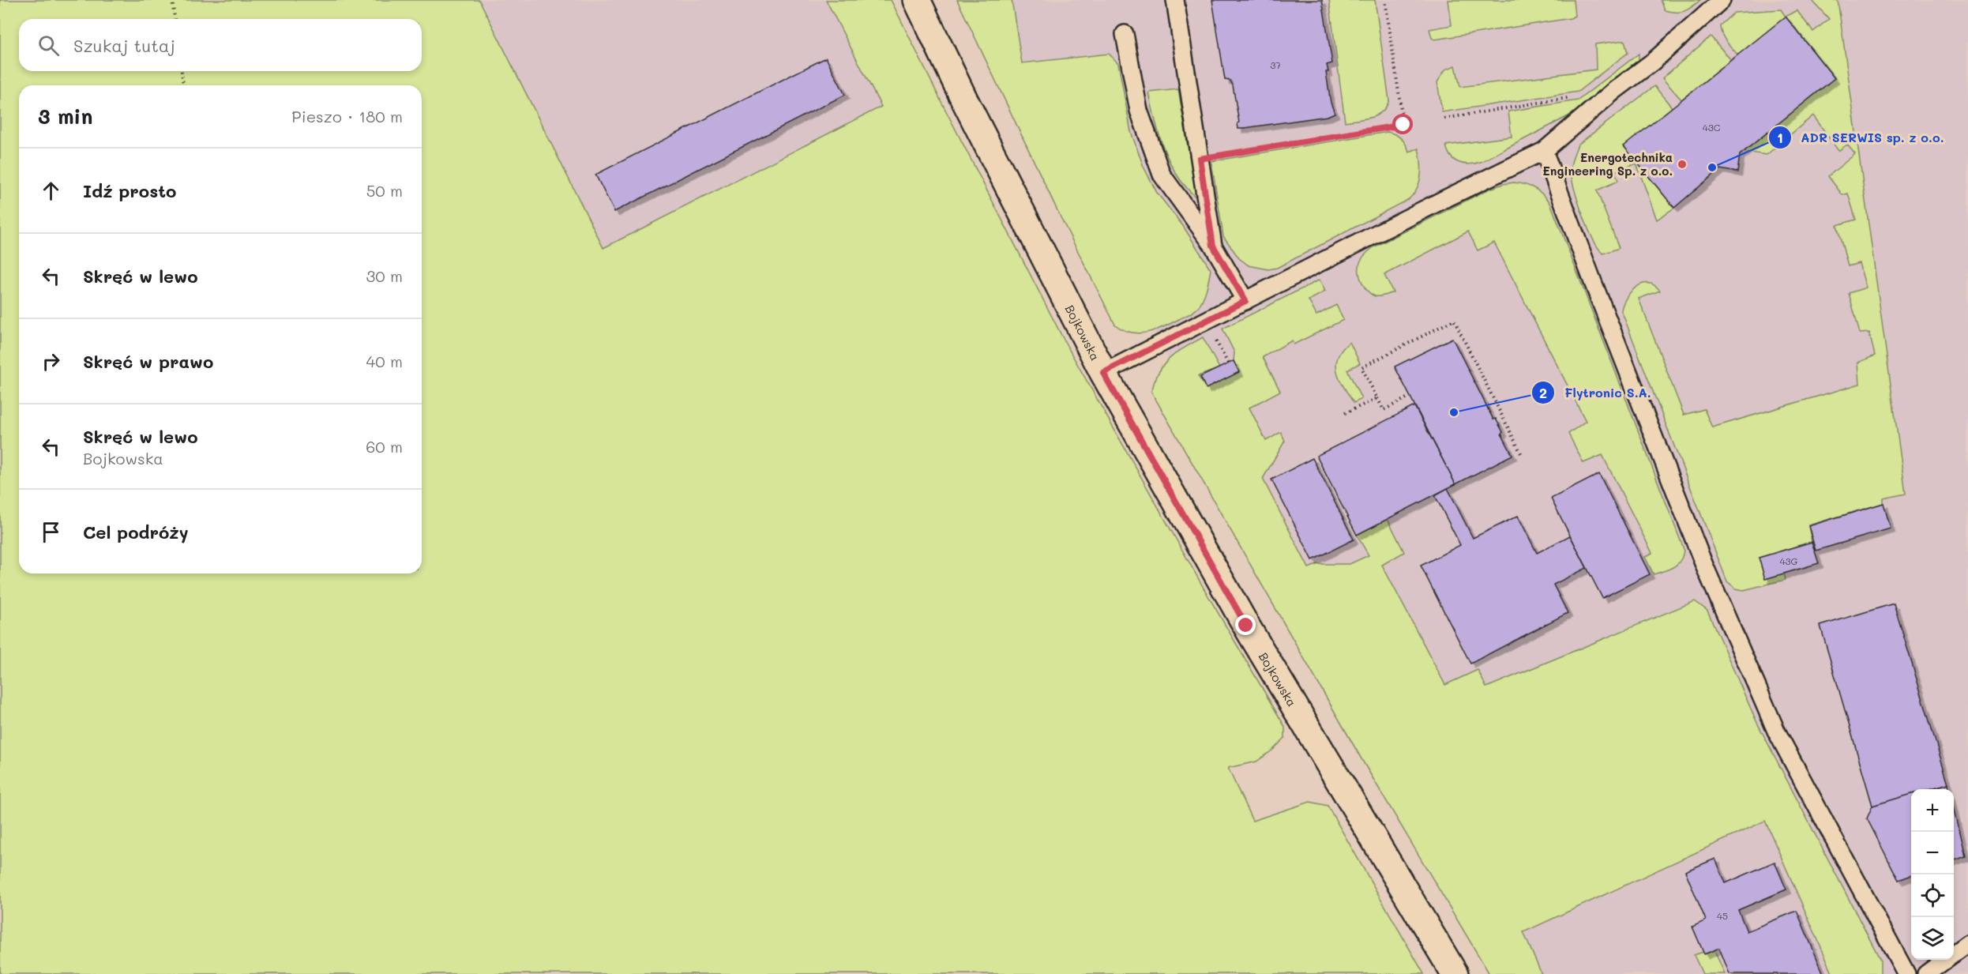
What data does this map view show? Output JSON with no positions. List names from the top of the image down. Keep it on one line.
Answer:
{"streets":{"street":["Bojkowska"]},"places":["Energotechnika Engineering Sp. z o.o.","ADR SERWIS sp. z o.o.","Flytronic S.A."],"house_numbers":["37","43C","43G","45"],"page":{"search":"Szukaj tutaj","heading":["3 min","Pieszo · 180 m"],"list":[["Idź prosto","50 m"],["Skręć w lewo","30 m"],["Skręć w prawo","40 m"],["Skręć w lewo","Bojkowska","60 m"],"Cel podróży"],"map_buttons":["+","−"]}}
